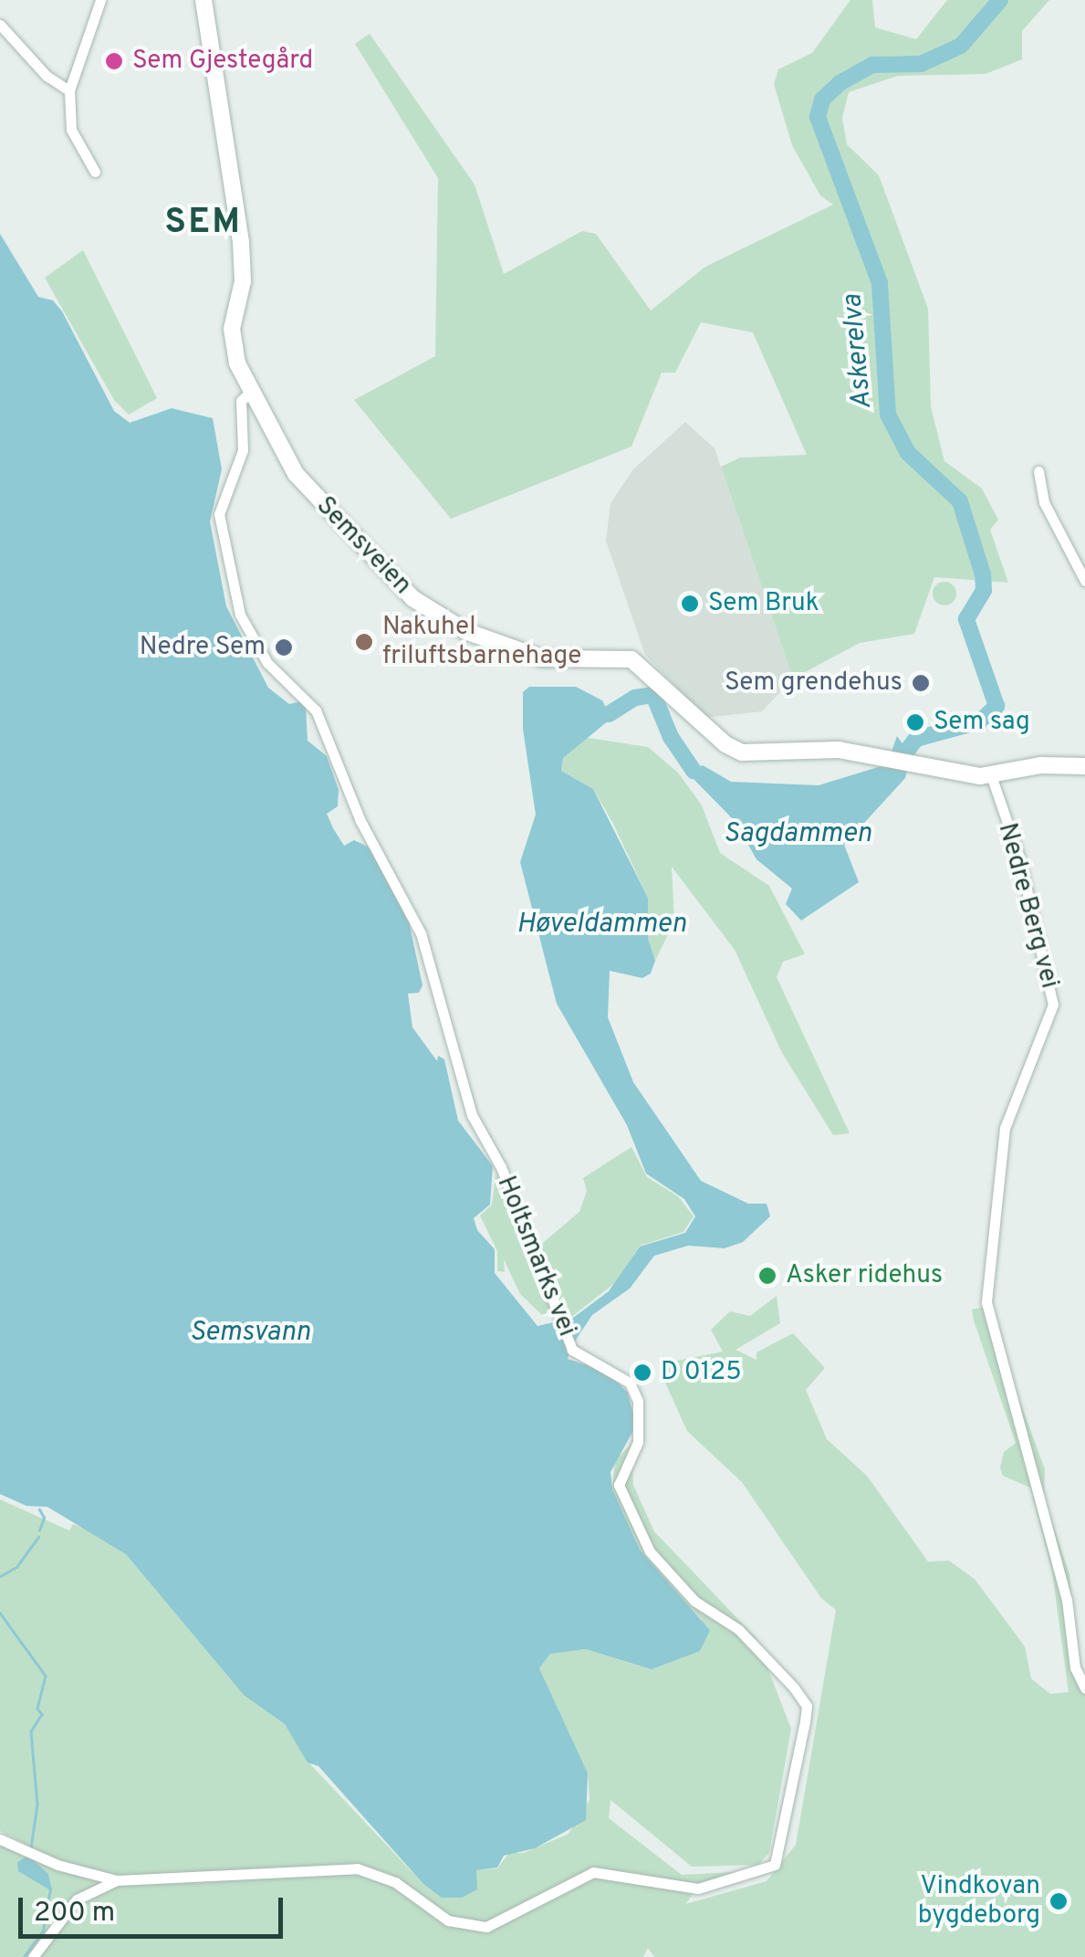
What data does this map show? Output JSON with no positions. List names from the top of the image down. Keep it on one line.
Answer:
{"streets":{"main road":["Semsveien"],"street":["Nedre Berg vei","Holtsmarks vei"]},"crossings":[["Semsveien","Nedre Berg vei"],["Semsveien","Holtsmarks vei"]],"districts":["SEM"],"water":["Askerelva","Sagdammen","Høveldammen","Semsvann"],"places":["Sem Gjestegård","Sem Bruk","Nakuhel friluftsbarnehage","Nedre Sem","Sem grendehus","Sem sag","Asker ridehus","D 0125","Vindkovan bygdeborg"],"scale_bar":"200 m"}
